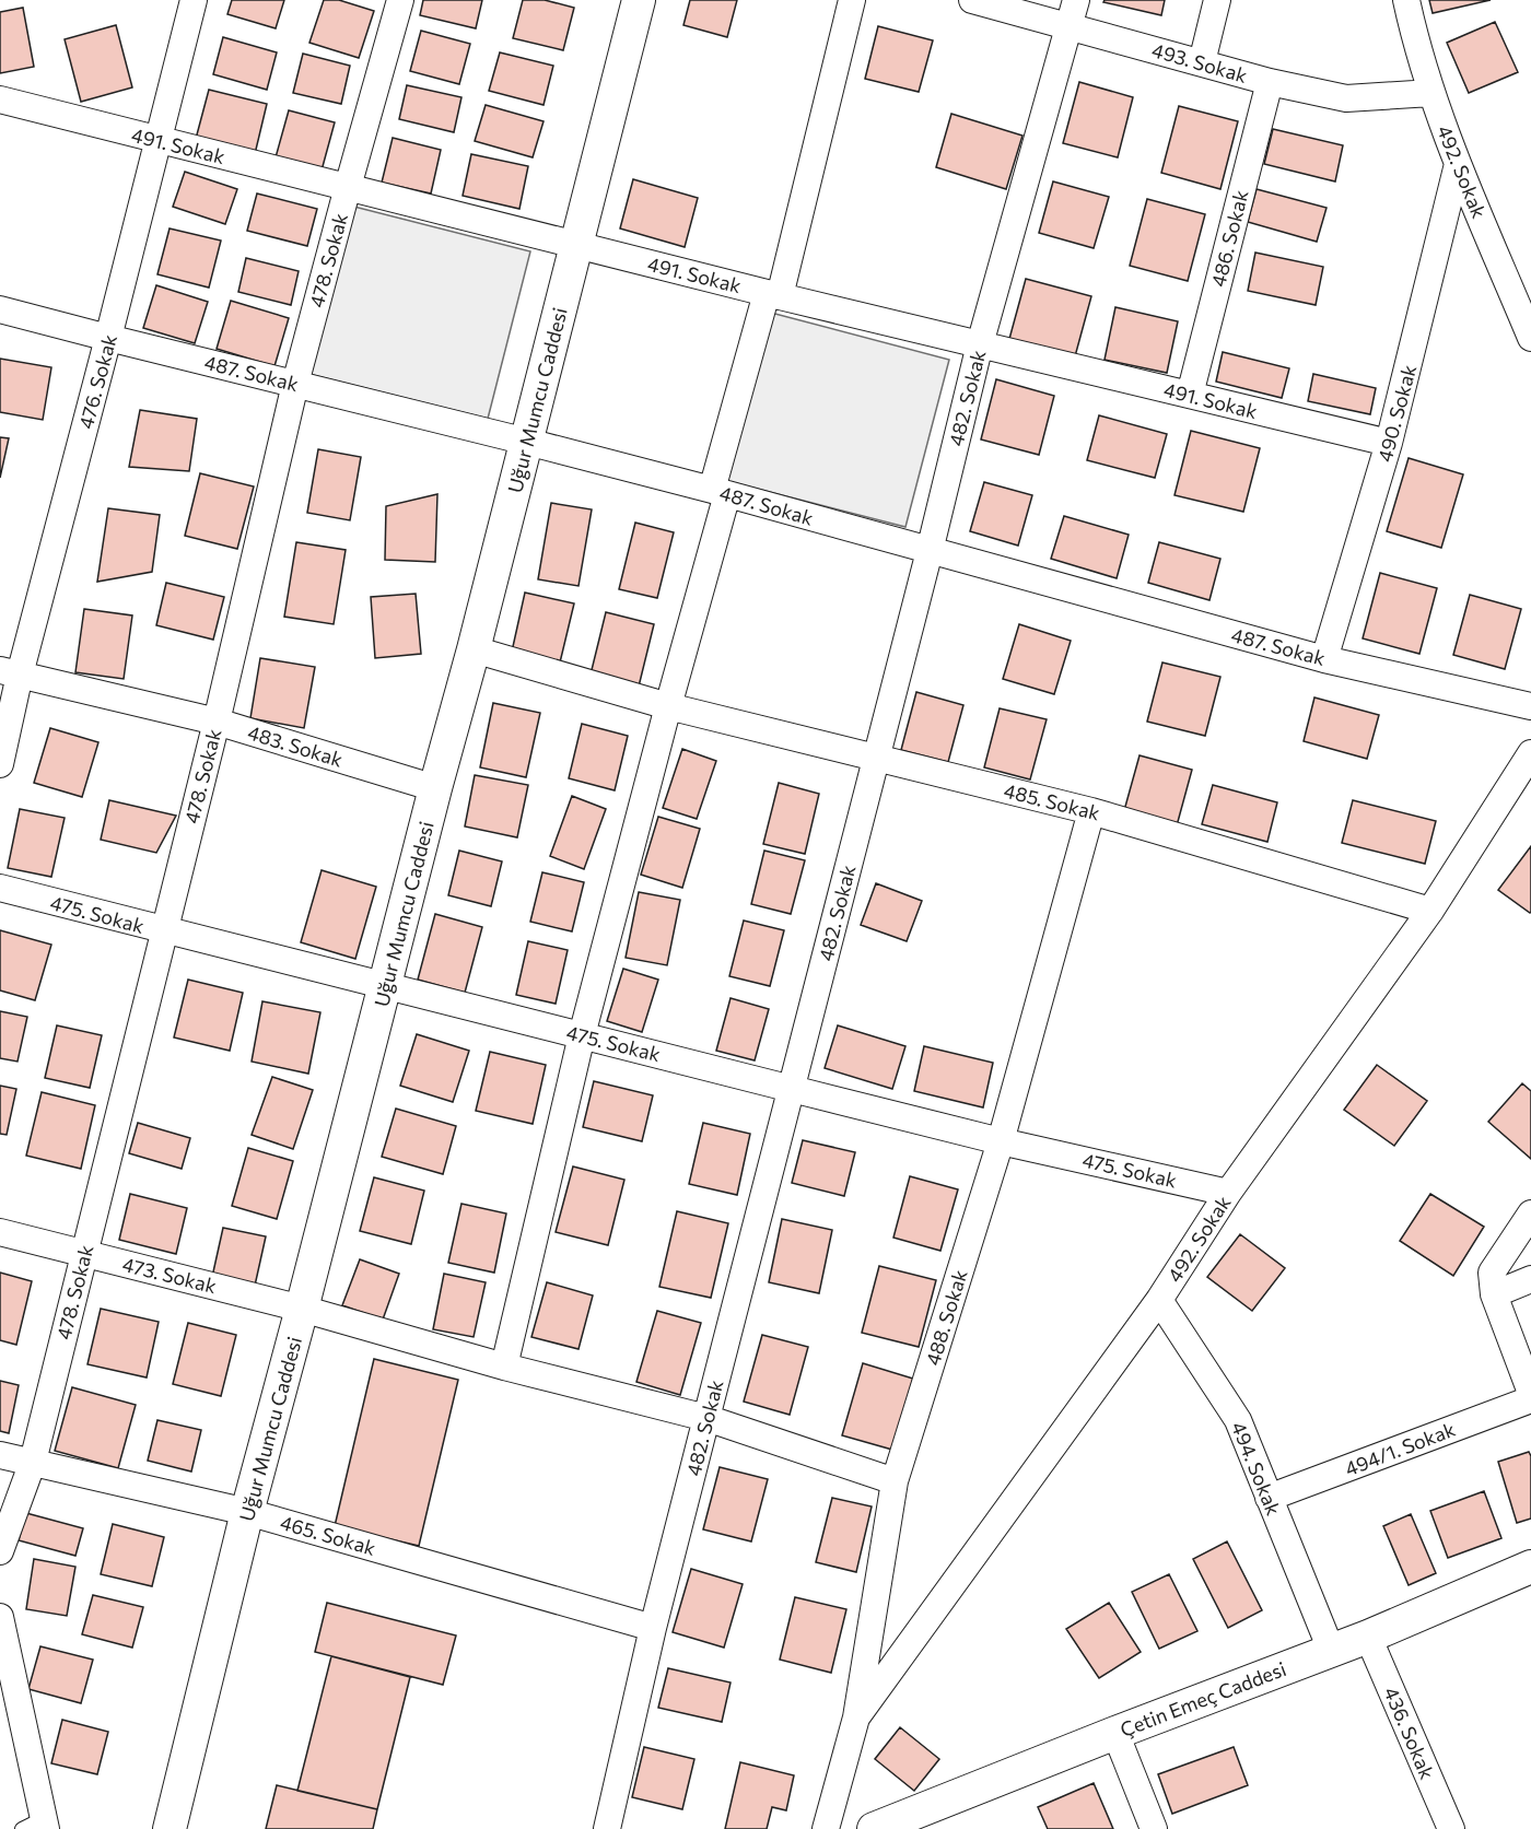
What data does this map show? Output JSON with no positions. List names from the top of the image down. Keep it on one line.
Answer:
{"streets":{"street":["493. Sokak","491. Sokak","492. Sokak","486. Sokak","478. Sokak","487. Sokak","476. Sokak","482. Sokak","Uğur Mumcu Caddesi","490. Sokak","483. Sokak","485. Sokak","475. Sokak","473. Sokak","488. Sokak","494/1. Sokak","494. Sokak","465. Sokak","Çetin Emeç Caddesi","436. Sokak"]},"crossings":[["493. Sokak","492. Sokak"],["493. Sokak","486. Sokak"],["493. Sokak","482. Sokak"],["491. Sokak","486. Sokak"],["491. Sokak","478. Sokak"],["491. Sokak","476. Sokak"],["491. Sokak","482. Sokak"],["491. Sokak","Uğur Mumcu Caddesi"],["491. Sokak","490. Sokak"],["492. Sokak","490. Sokak"],["492. Sokak","485. Sokak"],["492. Sokak","475. Sokak"],["492. Sokak","488. Sokak"],["492. Sokak","494. Sokak"],["478. Sokak","487. Sokak"],["478. Sokak","483. Sokak"],["478. Sokak","475. Sokak"],["478. Sokak","473. Sokak"],["478. Sokak","465. Sokak"],["487. Sokak","476. Sokak"],["487. Sokak","482. Sokak"],["487. Sokak","Uğur Mumcu Caddesi"],["487. Sokak","490. Sokak"],["476. Sokak","483. Sokak"],["482. Sokak","485. Sokak"],["482. Sokak","475. Sokak"],["482. Sokak","473. Sokak"],["482. Sokak","465. Sokak"],["Uğur Mumcu Caddesi","483. Sokak"],["Uğur Mumcu Caddesi","485. Sokak"],["Uğur Mumcu Caddesi","475. Sokak"],["Uğur Mumcu Caddesi","473. Sokak"],["Uğur Mumcu Caddesi","465. Sokak"],["485. Sokak","488. Sokak"],["475. Sokak","488. Sokak"],["473. Sokak","488. Sokak"],["494/1. Sokak","494. Sokak"],["494. Sokak","Çetin Emeç Caddesi"],["Çetin Emeç Caddesi","436. Sokak"]]}
